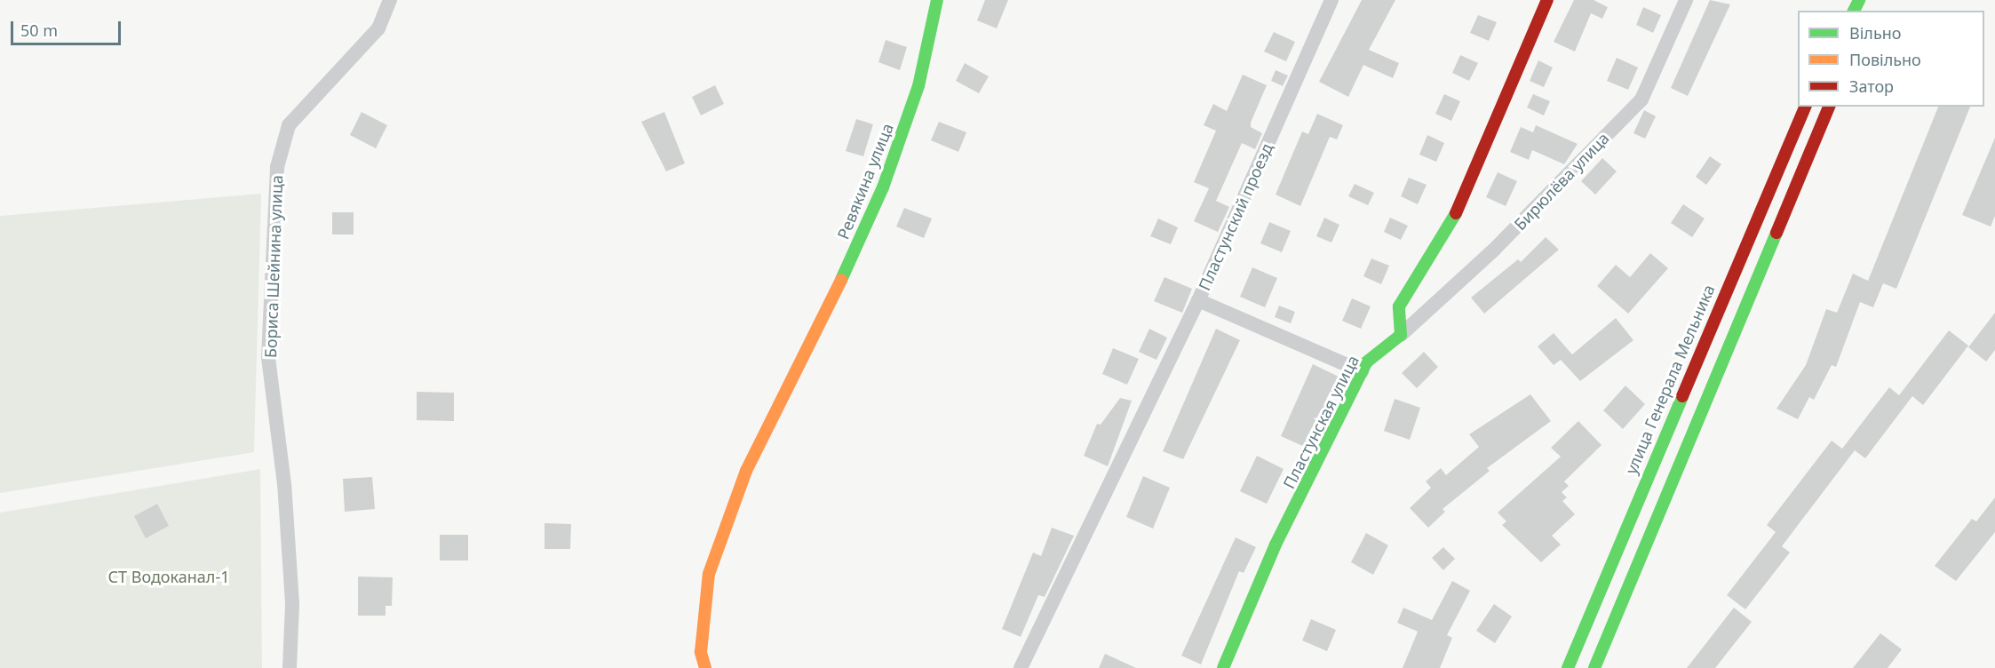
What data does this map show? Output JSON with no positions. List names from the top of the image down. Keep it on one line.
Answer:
{"streets":{"main road":["Ревякина улица","улица Генерала Мельника","Пластунская улица"],"street":["Бирюлёва улица","Пластунский проезд","Бориса Шейнина улица"]},"crossings":[["Бирюлёва улица","Пластунская улица"],["Пластунский проезд","Пластунская улица"]],"parks":["СТ Водоканал-1"],"legend":["Вільно","Повільно","Затор"],"scale_bar":"50 m"}
